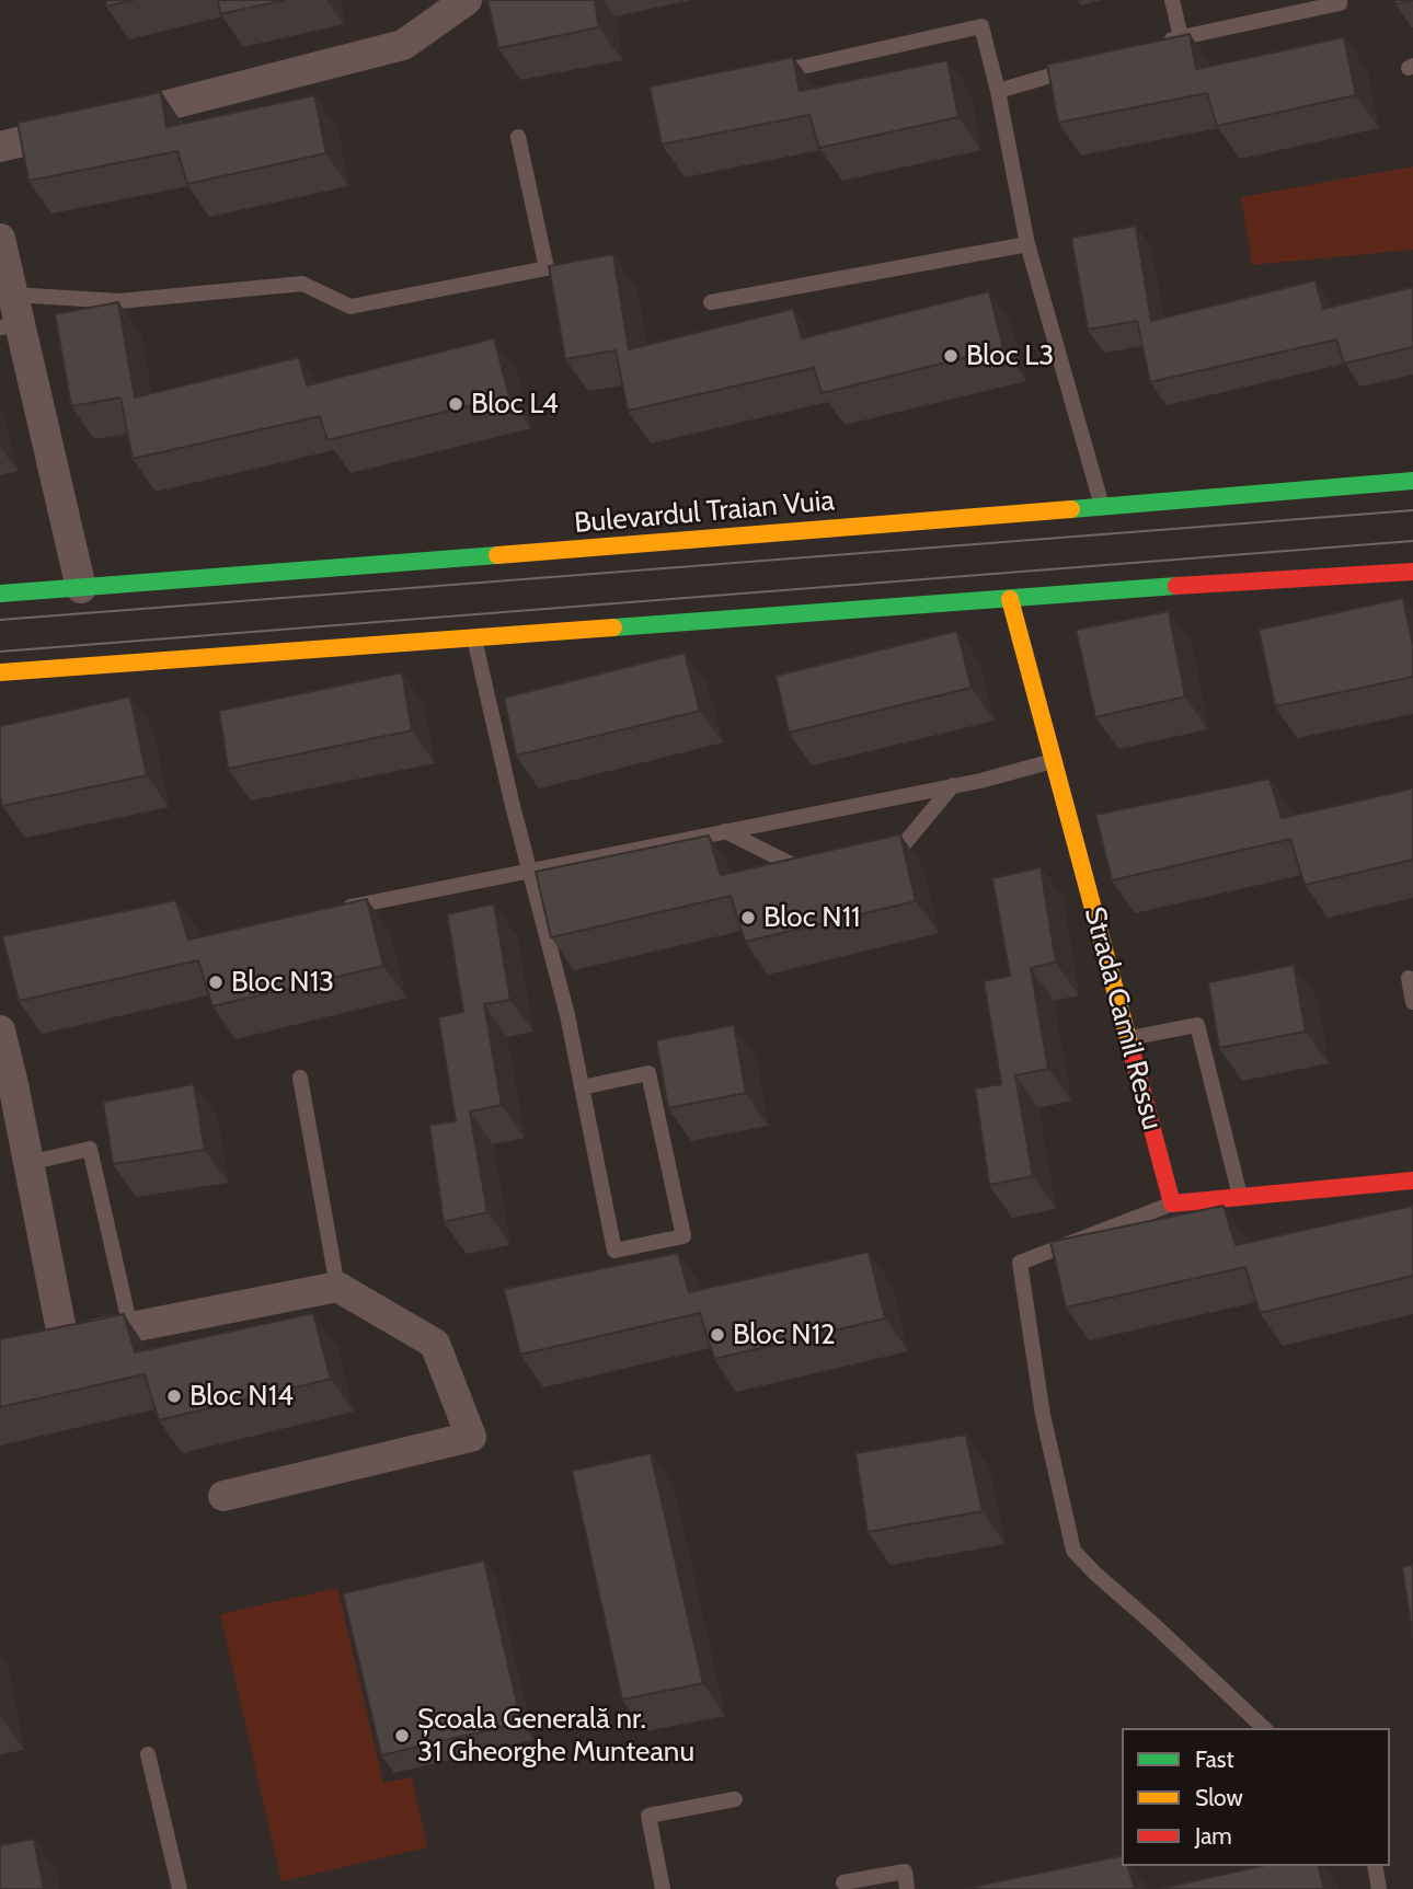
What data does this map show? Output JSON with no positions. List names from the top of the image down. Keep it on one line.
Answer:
{"streets":{"main road":["Bulevardul Traian Vuia","Strada Camil Ressu"]},"places":["Bloc L3","Bloc L4","Bloc N11","Bloc N13","Bloc N12","Bloc N14","Școala Generală nr. 31 Gheorghe Munteanu"],"legend":["Fast","Slow","Jam"]}
